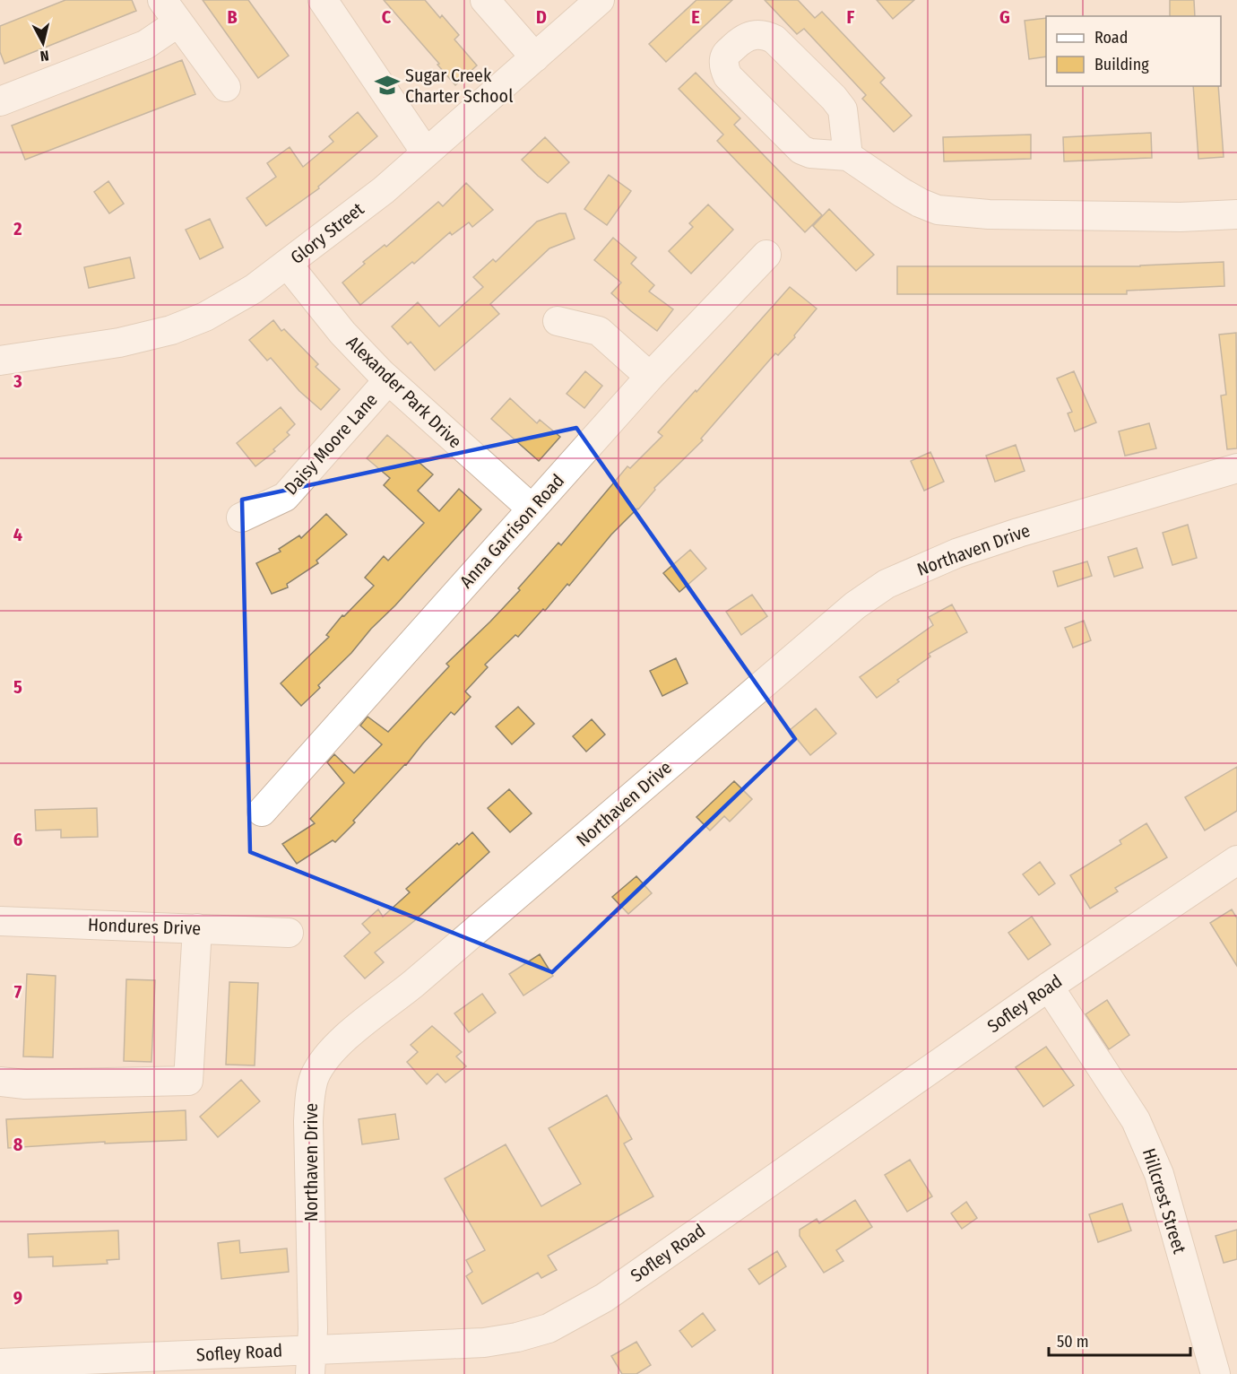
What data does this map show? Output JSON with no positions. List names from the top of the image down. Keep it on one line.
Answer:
{"streets":{"street":["Glory Street","Alexander Park Drive","Daisy Moore Lane","Anna Garrison Road","Northaven Drive","Hondures Drive","Sofley Road","Hillcrest Street"]},"crossings":[["Glory Street","Alexander Park Drive"],["Alexander Park Drive","Daisy Moore Lane"],["Alexander Park Drive","Anna Garrison Road"],["Northaven Drive","Sofley Road"],["Sofley Road","Hillcrest Street"]],"places":{"school or university":["Sugar Creek Charter School"]},"legend":["Road","Building"],"scale_bar":"50 m","north":"bottom","grid":{"columns":["B","C","D","E","F","G"],"rows":["2","3","4","5","6","7","8","9"]}}
